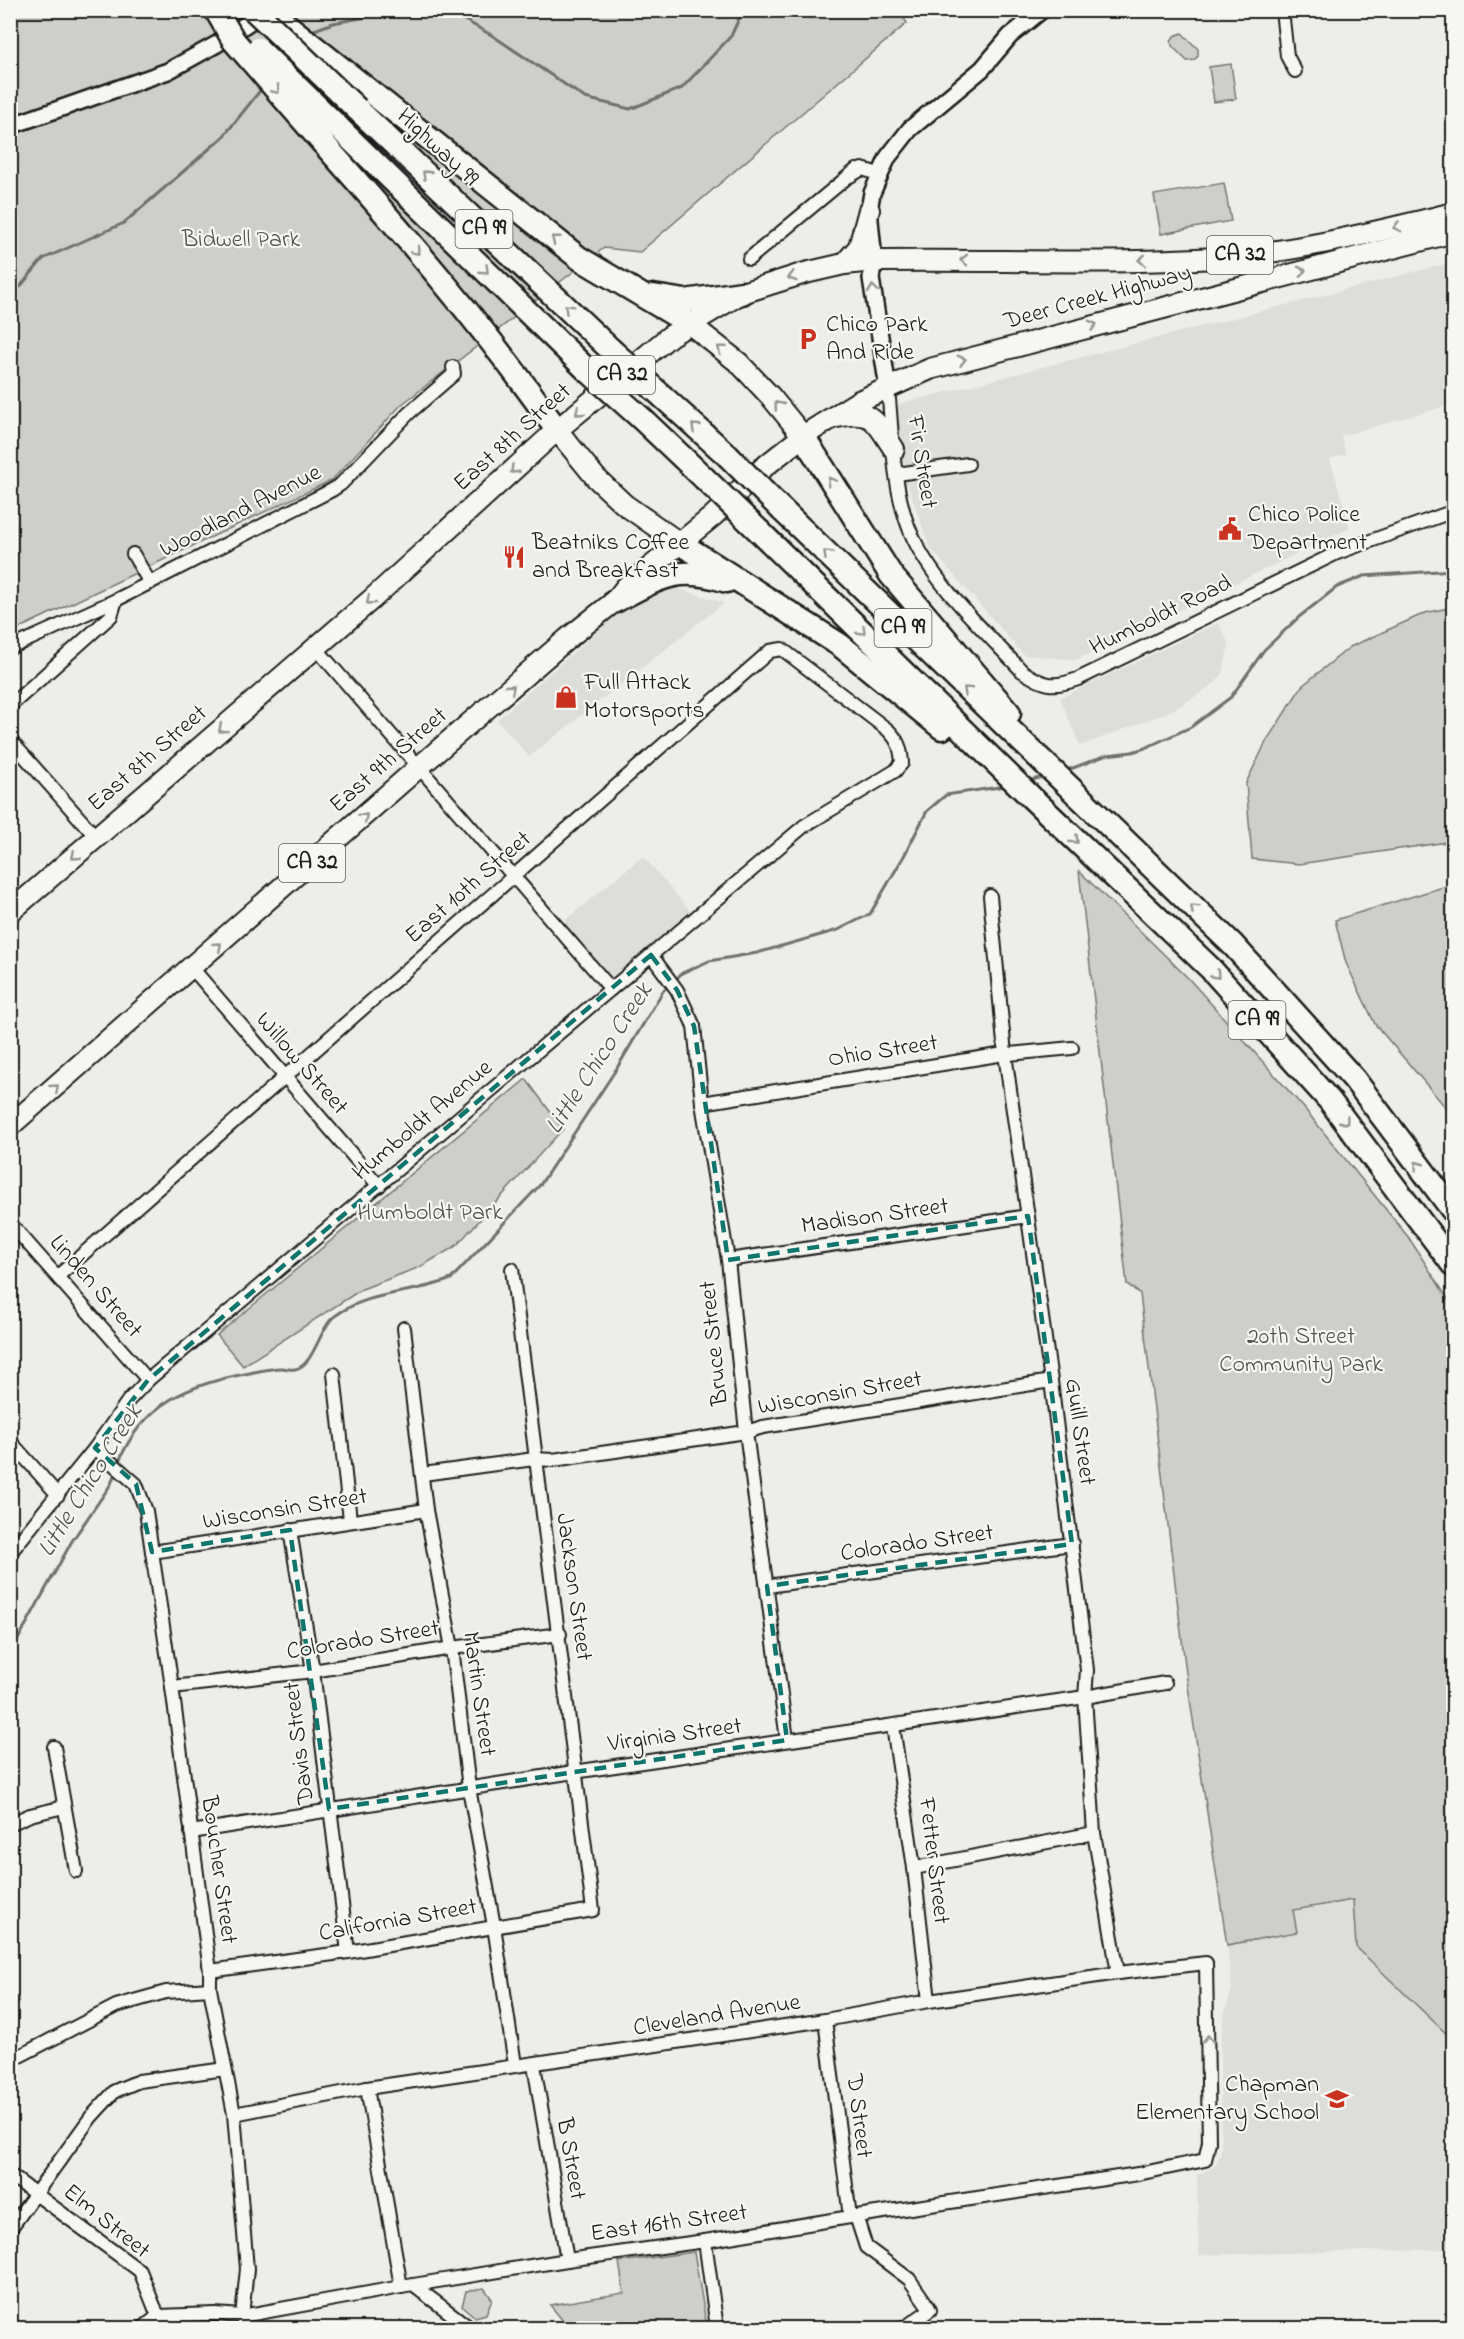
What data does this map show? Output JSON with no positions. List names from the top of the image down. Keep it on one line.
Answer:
{"streets":{"highway":["Highway 99","CA 99"],"main road":["CA 32","Deer Creek Highway","East 8th Street","East 9th Street"],"street":["Fir Street","Woodland Avenue","Humboldt Road","East 10th Street","Ohio Street","Willow Street","Humboldt Avenue","Madison Street","Linden Street","Bruce Street","Wisconsin Street","Guill Street","Colorado Street","Jackson Street","Martin Street","Virginia Street","Davis Street","Fetter Street","Boucher Street","California Street","Cleveland Avenue","D Street","B Street","Elm Street","East 16th Street"]},"crossings":[["Highway 99","CA 99"],["Deer Creek Highway","East 8th Street"],["Deer Creek Highway","Fir Street"],["Deer Creek Highway","East 9th Street"],["East 8th Street","Fir Street"],["Fir Street","Humboldt Road"],["East 9th Street","Willow Street"],["East 10th Street","Willow Street"],["East 10th Street","Humboldt Avenue"],["East 10th Street","Linden Street"],["Ohio Street","Bruce Street"],["Ohio Street","Guill Street"],["Willow Street","Humboldt Avenue"],["Humboldt Avenue","Linden Street"],["Humboldt Avenue","Bruce Street"],["Humboldt Avenue","Boucher Street"],["Madison Street","Bruce Street"],["Madison Street","Guill Street"],["Bruce Street","Wisconsin Street"],["Bruce Street","Colorado Street"],["Bruce Street","Virginia Street"],["Wisconsin Street","Guill Street"],["Wisconsin Street","Jackson Street"],["Wisconsin Street","Martin Street"],["Wisconsin Street","Davis Street"],["Wisconsin Street","Boucher Street"],["Guill Street","Colorado Street"],["Guill Street","Virginia Street"],["Guill Street","Cleveland Avenue"],["Colorado Street","Jackson Street"],["Colorado Street","Martin Street"],["Colorado Street","Davis Street"],["Colorado Street","Boucher Street"],["Jackson Street","Virginia Street"],["Jackson Street","California Street"],["Martin Street","Virginia Street"],["Martin Street","California Street"],["Martin Street","Cleveland Avenue"],["Virginia Street","Davis Street"],["Virginia Street","Fetter Street"],["Virginia Street","Boucher Street"],["Davis Street","California Street"],["Fetter Street","Cleveland Avenue"],["Boucher Street","California Street"],["Boucher Street","Cleveland Avenue"],["Boucher Street","East 16th Street"],["Cleveland Avenue","D Street"],["Cleveland Avenue","B Street"],["Cleveland Avenue","East 16th Street"],["D Street","East 16th Street"],["B Street","East 16th Street"],["Elm Street","East 16th Street"]],"one_way":["East 8th Street","East 9th Street"],"water":["Little Chico Creek"],"parks":["Bidwell Park","Humboldt Park","20th Street Community Park"],"places":{"parking":["Chico Park And Ride"],"public building":["Chico Police Department"],"restaurant":["Beatniks Coffee and Breakfast"],"shop":["Full Attack Motorsports"],"school or university":["Chapman Elementary School"]}}
